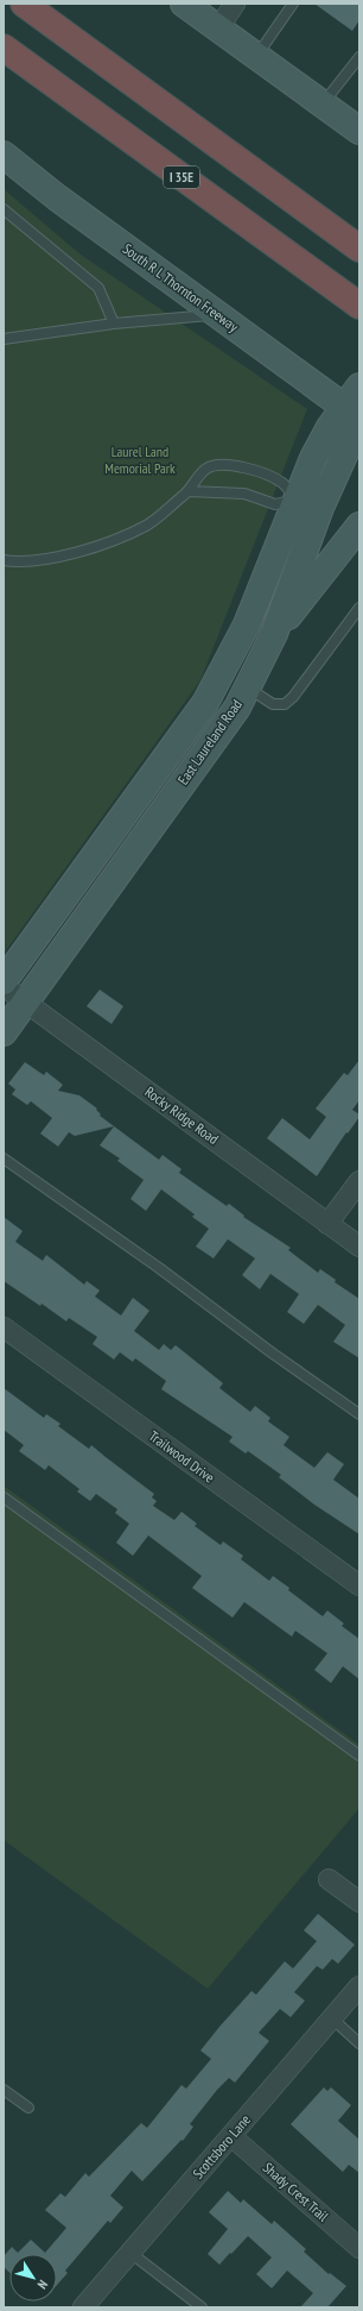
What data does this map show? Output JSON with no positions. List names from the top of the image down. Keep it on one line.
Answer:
{"streets":{"highway":["I 35E"],"main road":["South R L Thornton Freeway","East Laureland Road"],"street":["Rocky Ridge Road","Trailwood Drive","Scottsboro Lane","Shady Crest Trail"]},"crossings":[["South R L Thornton Freeway","East Laureland Road"],["East Laureland Road","Rocky Ridge Road"],["Scottsboro Lane","Shady Crest Trail"]],"parks":["Laurel Land Memorial Park"],"north":"bottom right"}
